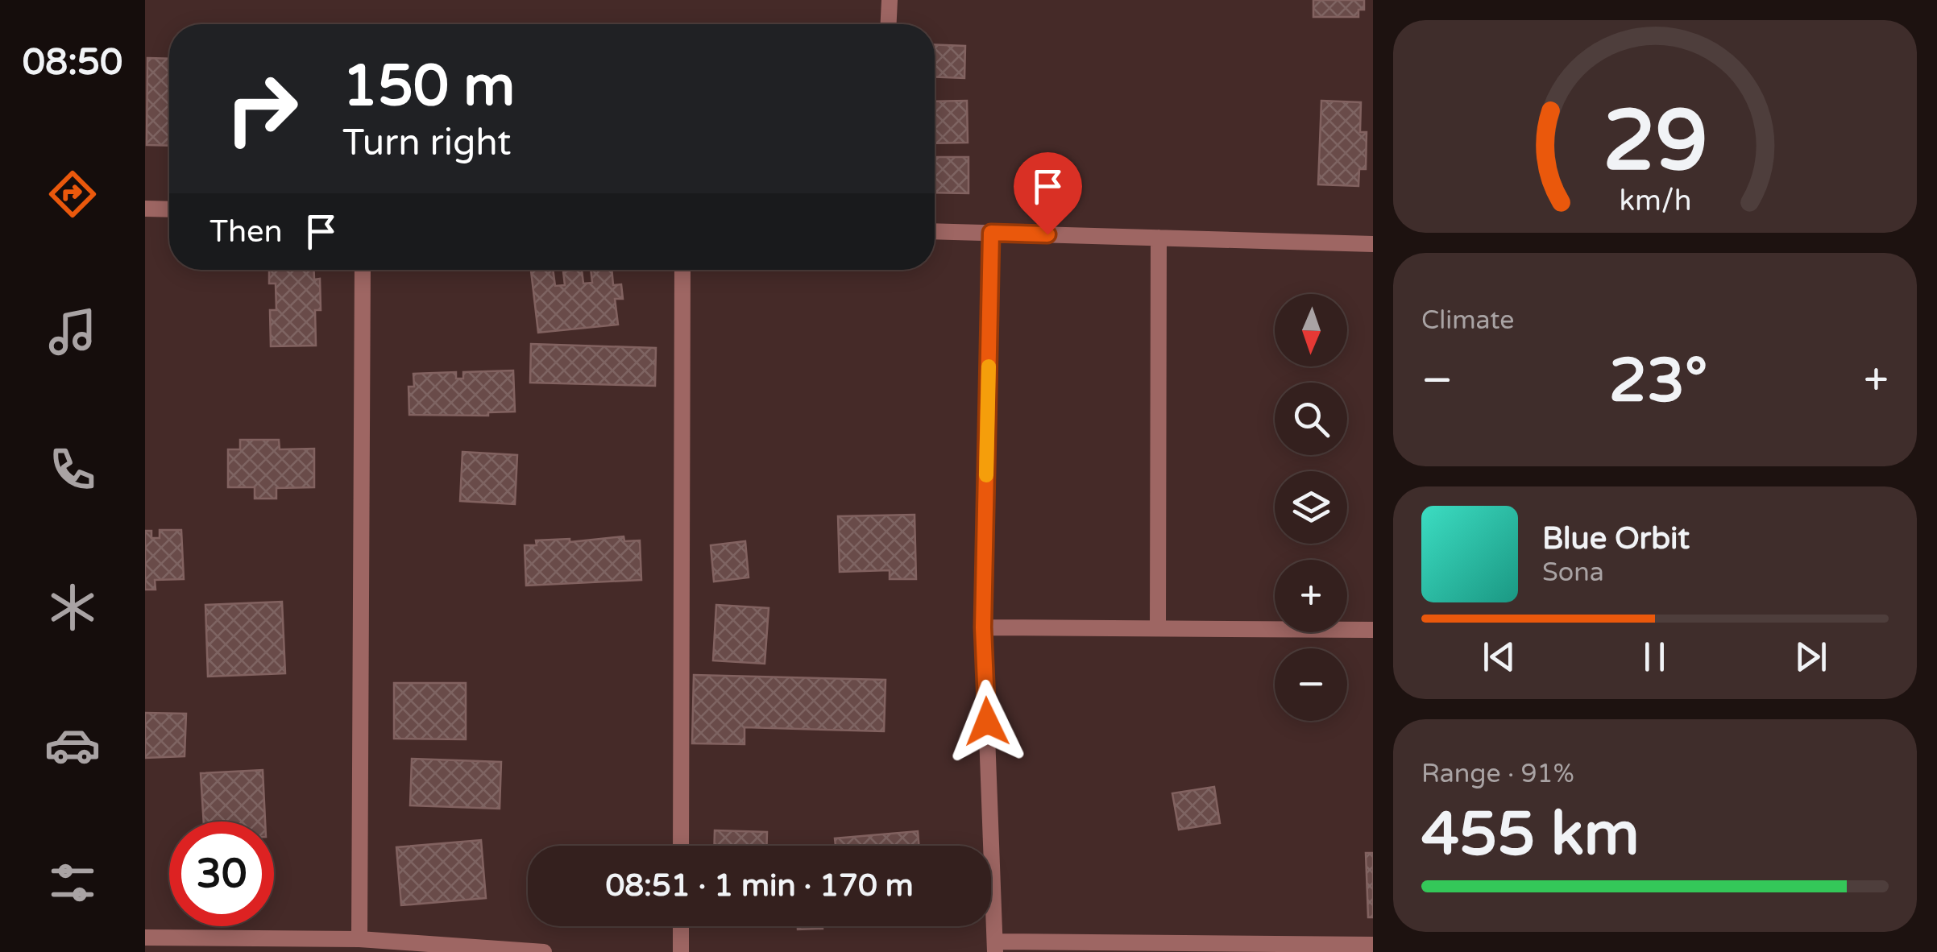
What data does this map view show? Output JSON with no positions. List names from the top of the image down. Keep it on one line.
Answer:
{"north":"bottom","page":{"tabs":"08:50","turn":["150 m","Turn right"],"then":"Then","tile":["Climate",["Range · 91%","455 km"]],"map_buttons":["+","−"],"heat":["−","23°","+"],"song":["Blue Orbit","Sona"],"limit":"30","trip":"08:51 · 1 min · 170 m","gauge":["29","km/h"]}}
